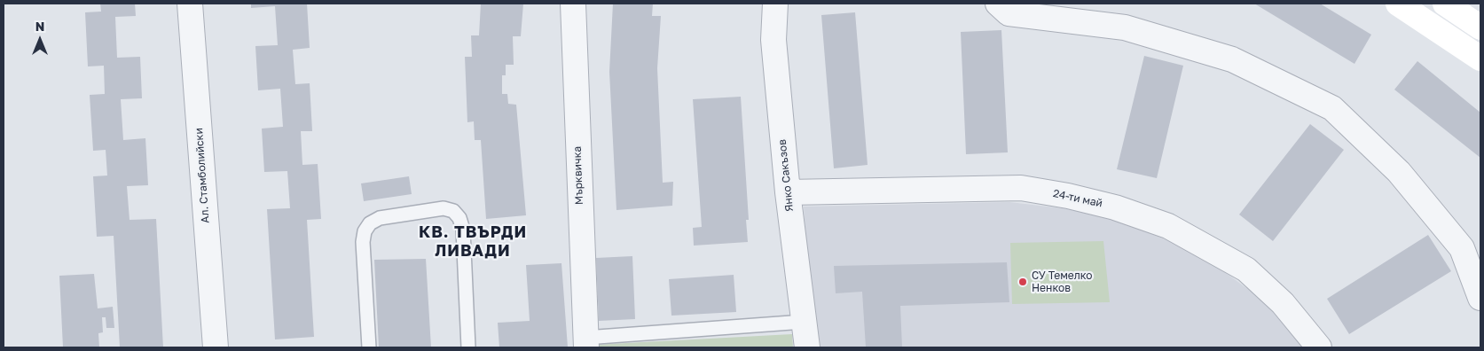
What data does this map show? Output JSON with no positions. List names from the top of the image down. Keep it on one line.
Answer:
{"streets":{"street":["Ал. Стамболийски","Мърквичка","Янко Сакъзов","24-ти май"]},"crossings":[["Янко Сакъзов","24-ти май"]],"districts":["КВ. ТВЪРДИ ЛИВАДИ"],"places":["СУ Темелко Ненков"],"north":"top"}
